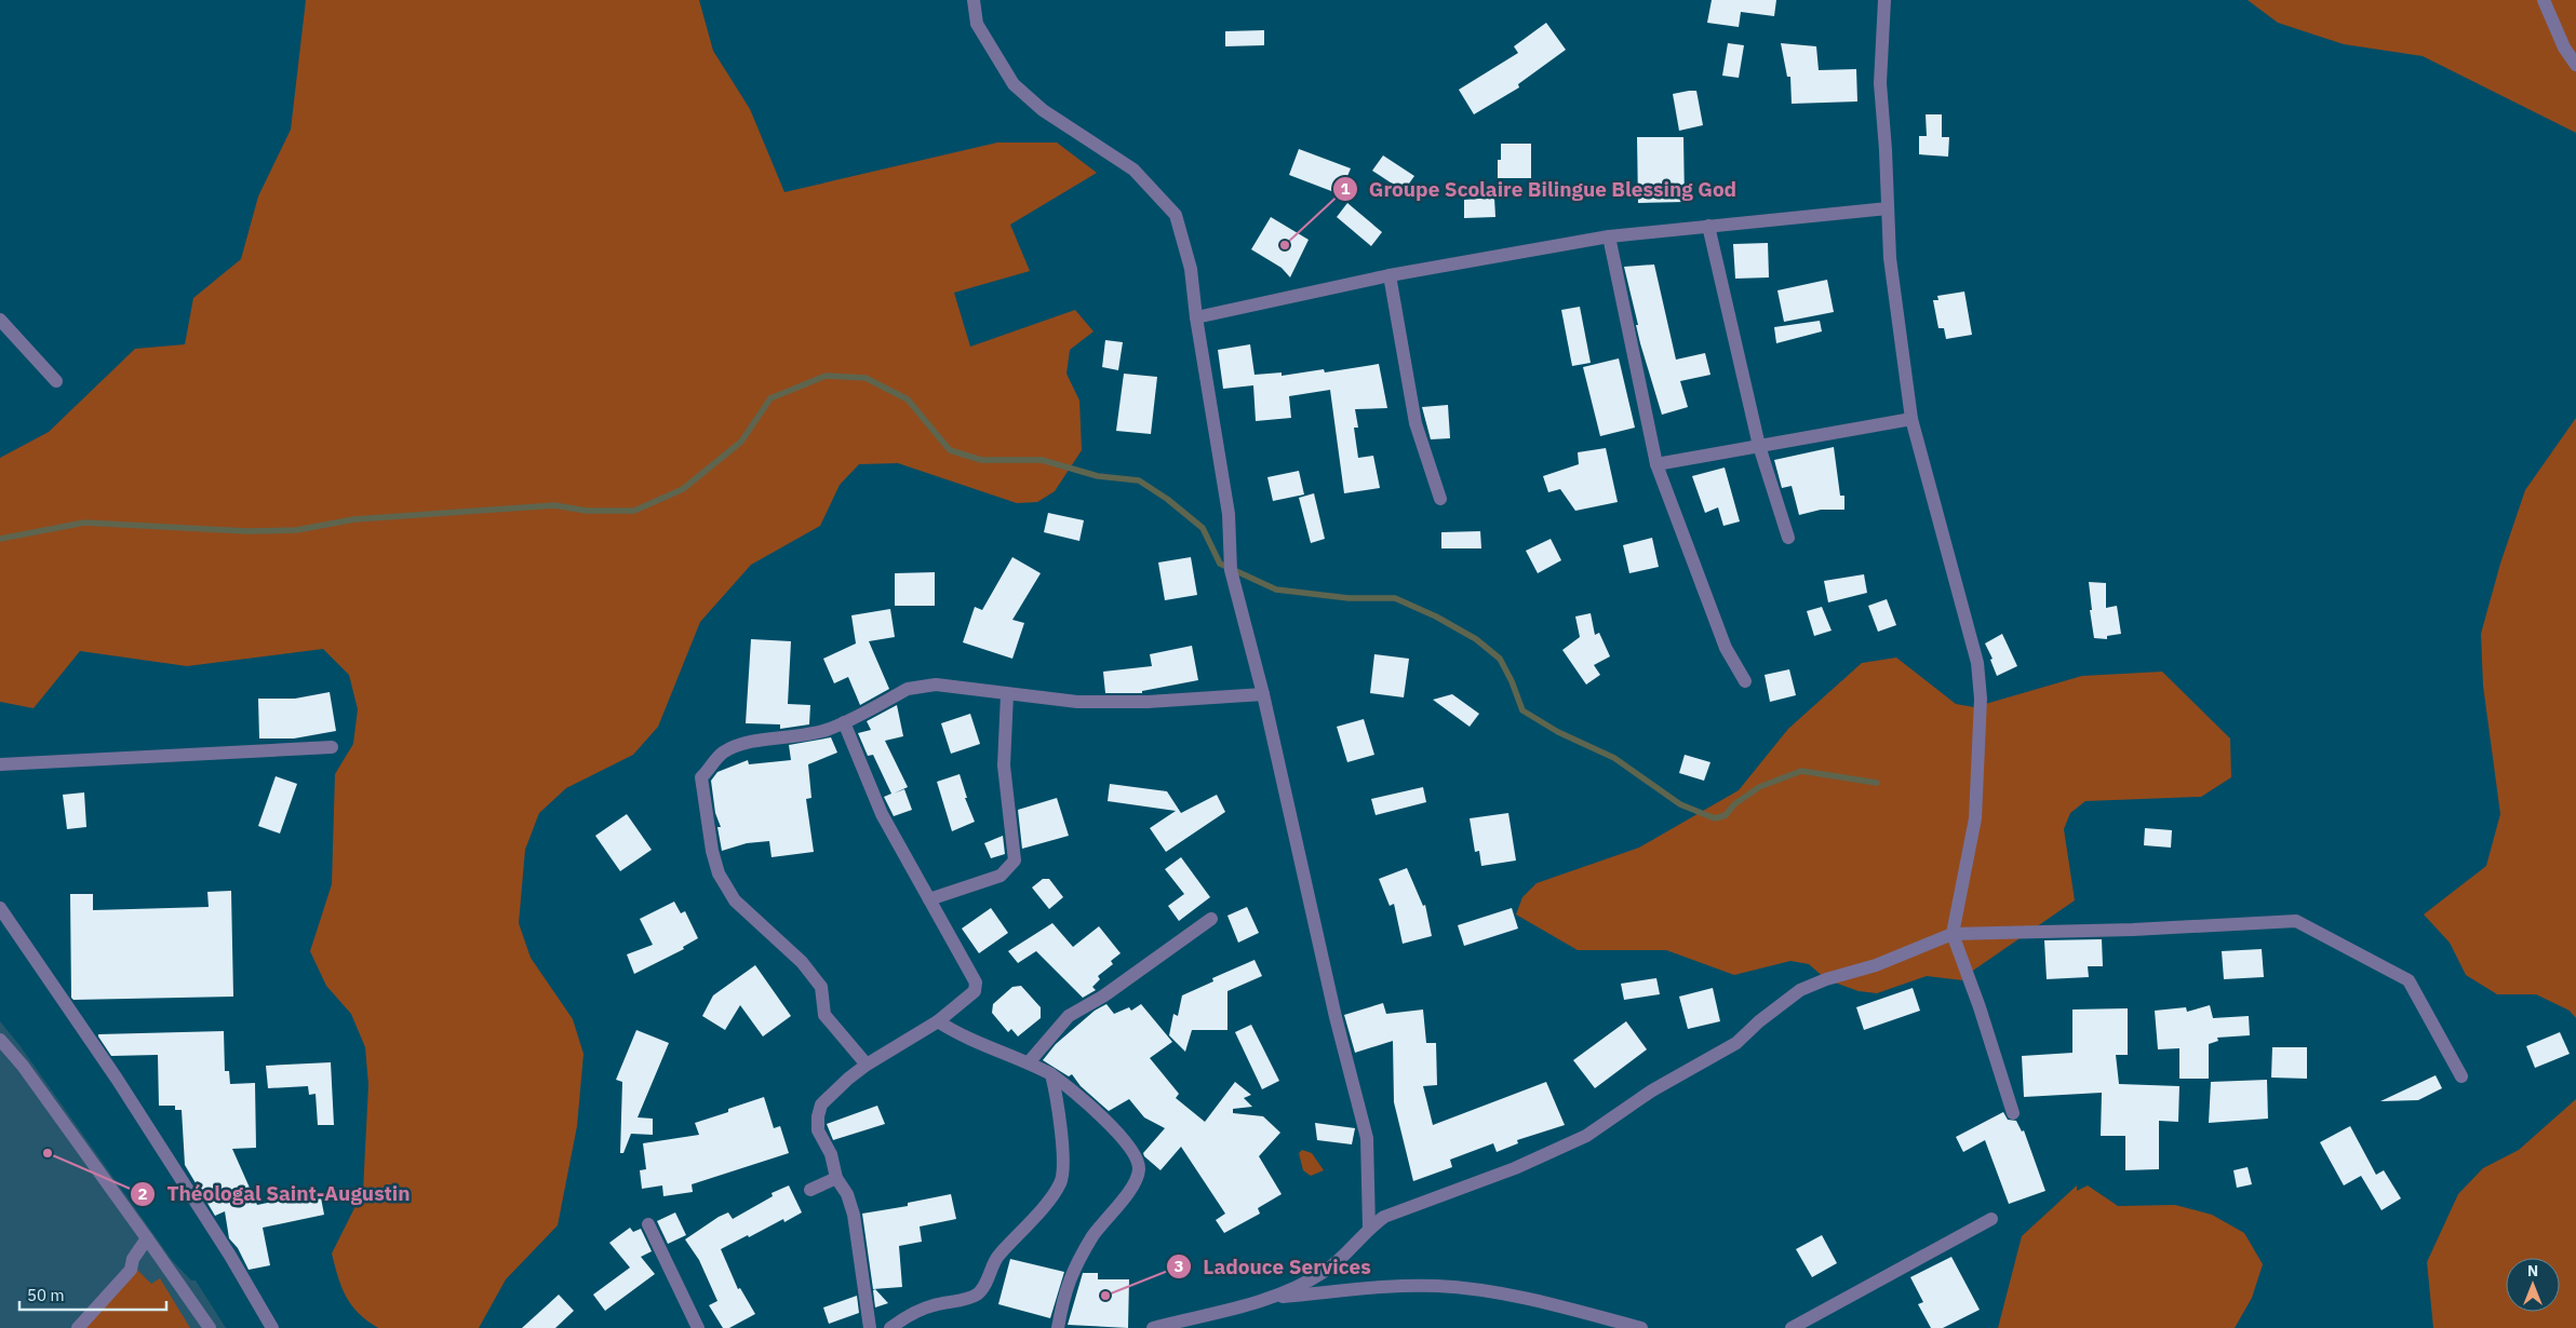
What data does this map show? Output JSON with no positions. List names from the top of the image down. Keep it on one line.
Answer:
{"places":["Groupe Scolaire Bilingue Blessing God","Théologal Saint-Augustin","Ladouce Services"],"scale_bar":"50 m","north":"top"}
